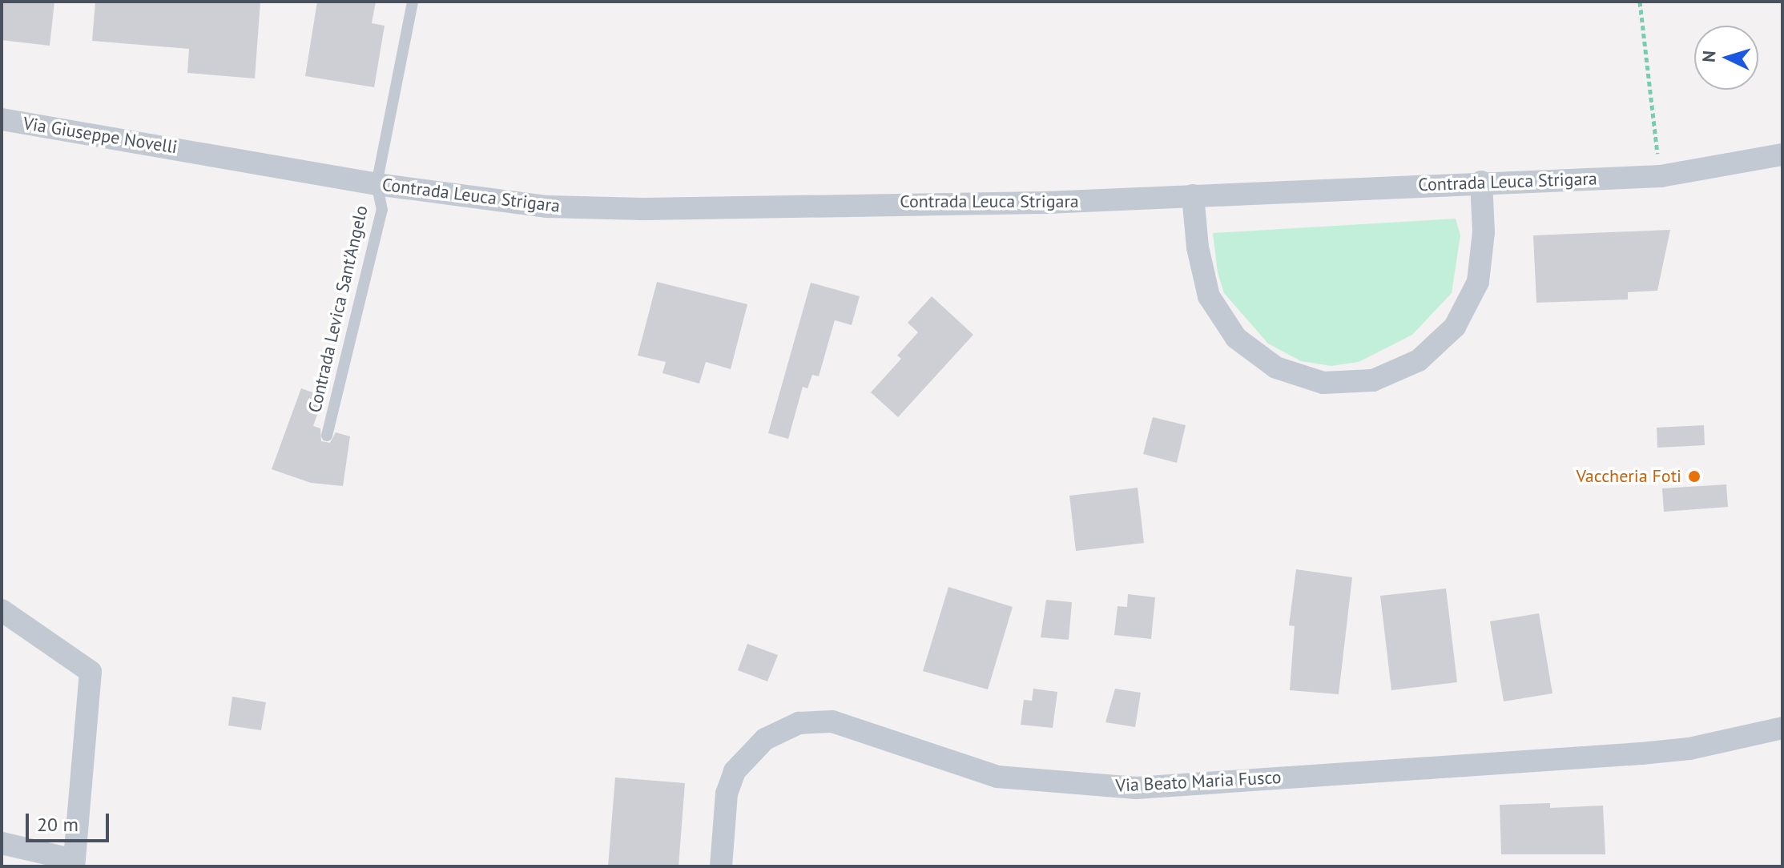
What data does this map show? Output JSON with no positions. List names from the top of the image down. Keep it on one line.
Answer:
{"streets":{"street":["Via Giuseppe Novelli","Contrada Leuca Strigara","Via Beato Maria Fusco"],"lane":["Contrada Levica Sant'Angelo"]},"crossings":[["Via Giuseppe Novelli","Contrada Leuca Strigara"],["Contrada Leuca Strigara","Contrada Levica Sant'Angelo"]],"places":["Vaccheria Foti"],"scale_bar":"20 m","north":"left"}
